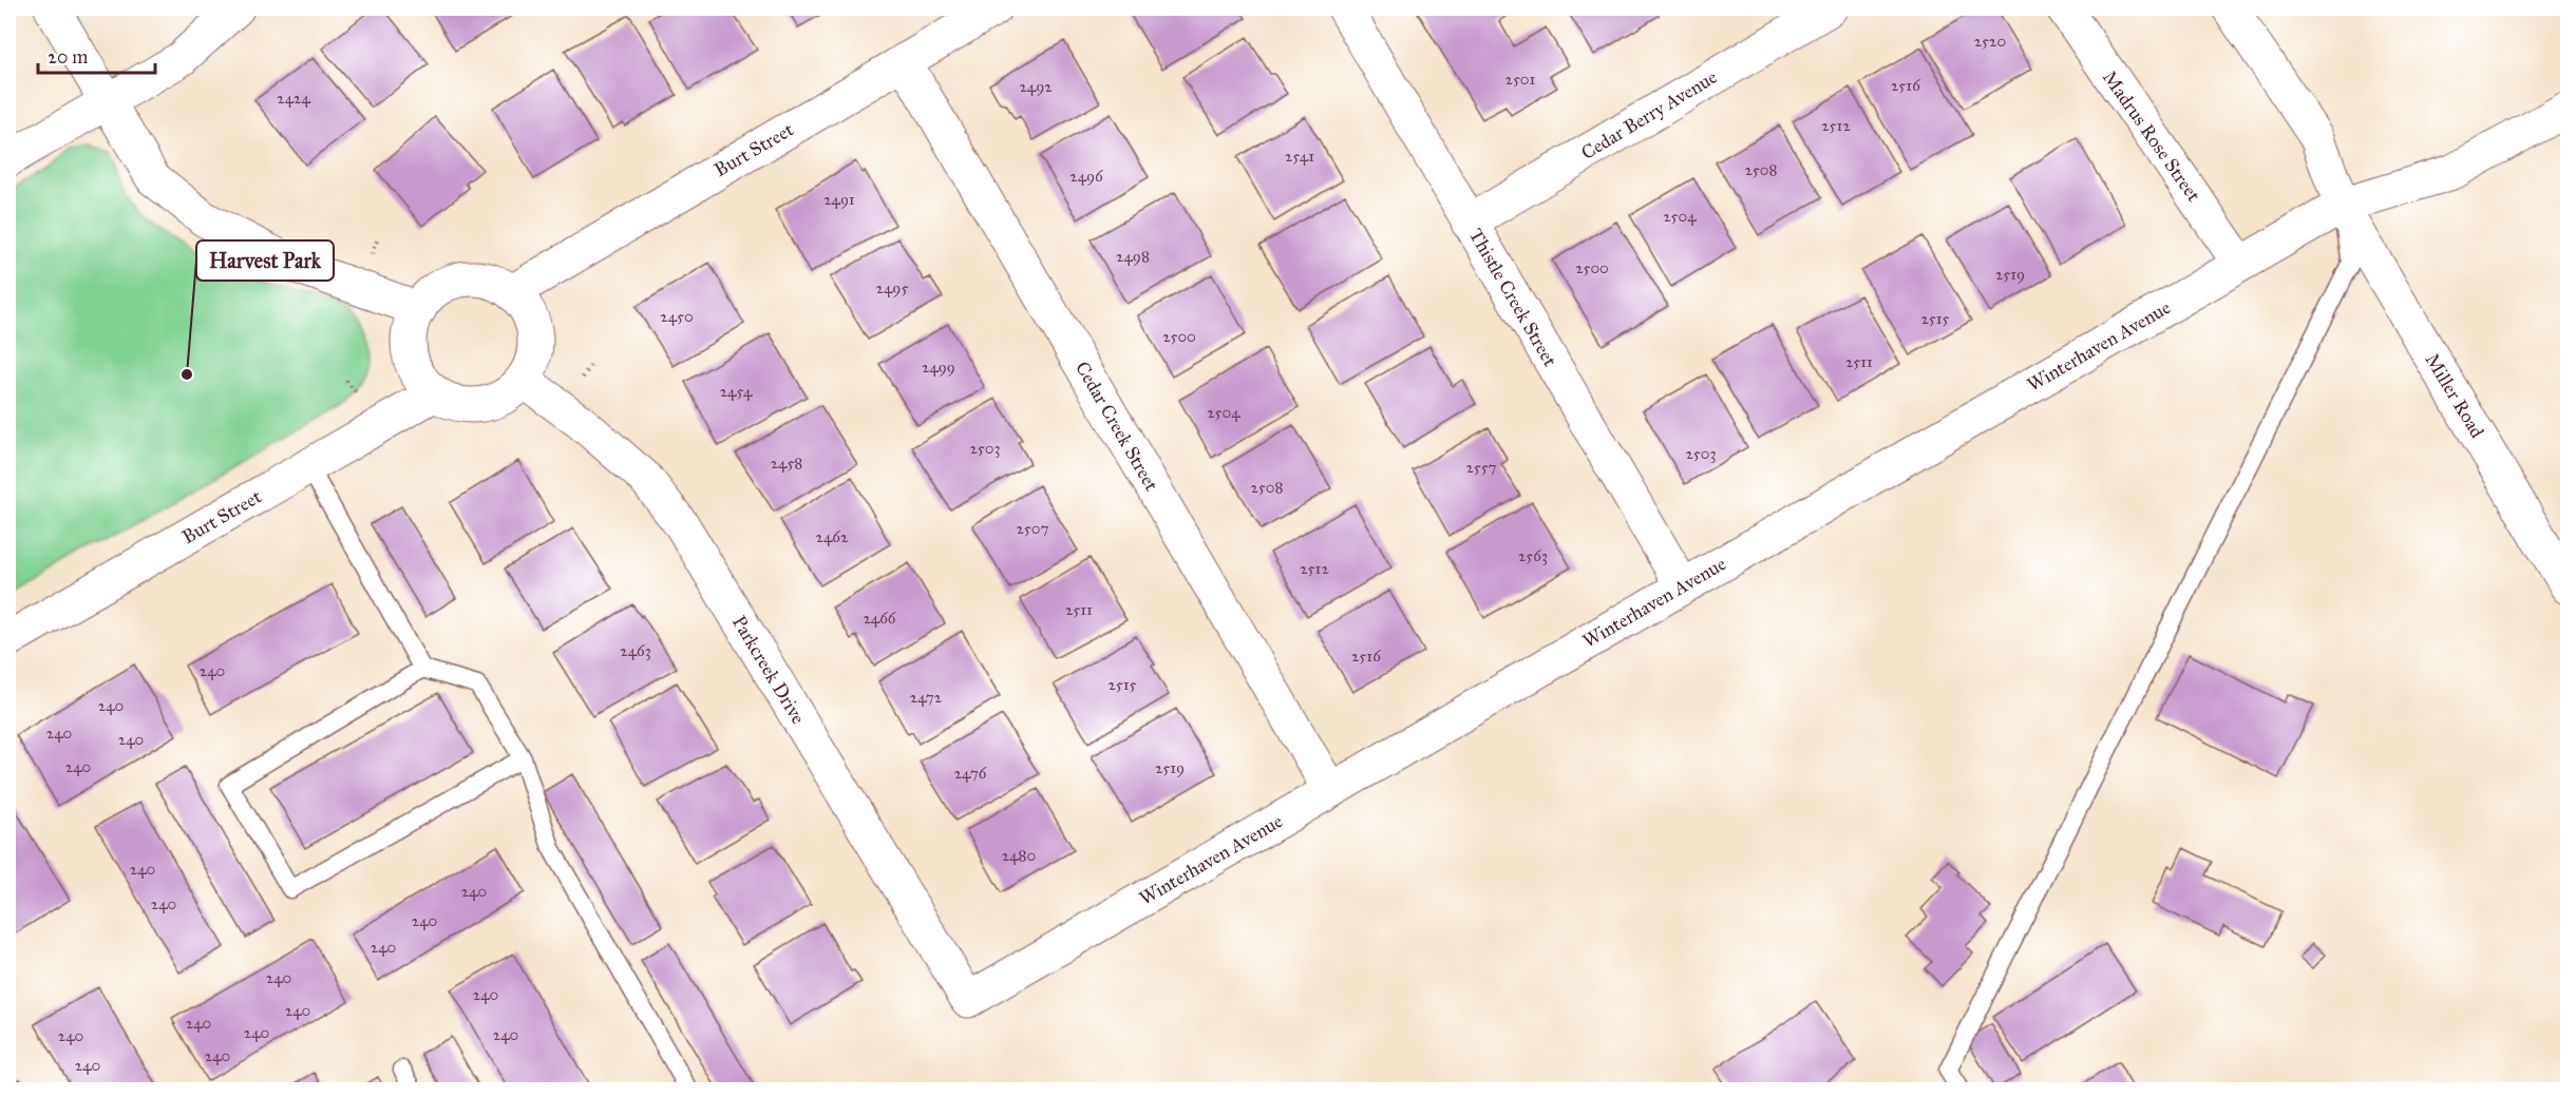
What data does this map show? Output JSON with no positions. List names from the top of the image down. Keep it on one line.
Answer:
{"streets":{"street":["Cedar Berry Avenue","Madrus Rose Street","Burt Street","Thistle Creek Street","Winterhaven Avenue","Miller Road","Cedar Creek Street","Parkcreek Drive"]},"crossings":[["Cedar Berry Avenue","Thistle Creek Street"],["Madrus Rose Street","Winterhaven Avenue"],["Burt Street","Cedar Creek Street"],["Burt Street","Parkcreek Drive"],["Thistle Creek Street","Winterhaven Avenue"],["Winterhaven Avenue","Miller Road"],["Winterhaven Avenue","Cedar Creek Street"],["Winterhaven Avenue","Parkcreek Drive"]],"places":["Harvest Park"],"house_numbers":["2520","2501","2516","2492","2424","2512","2541","2508","2496","2491","2504","2498","2500","2519","2495","2450","2515","2500","2511","2499","2454","2504","2503","2503","2458","2557","2508","2507","2462","2563","2512","2511","2466","2463","2516","240","2515","2472","240","240","240","240","2519","2476","2480","240","240","240","240","240","240","240","240","240","240","240","240","240","240"],"scale_bar":"20 m"}
